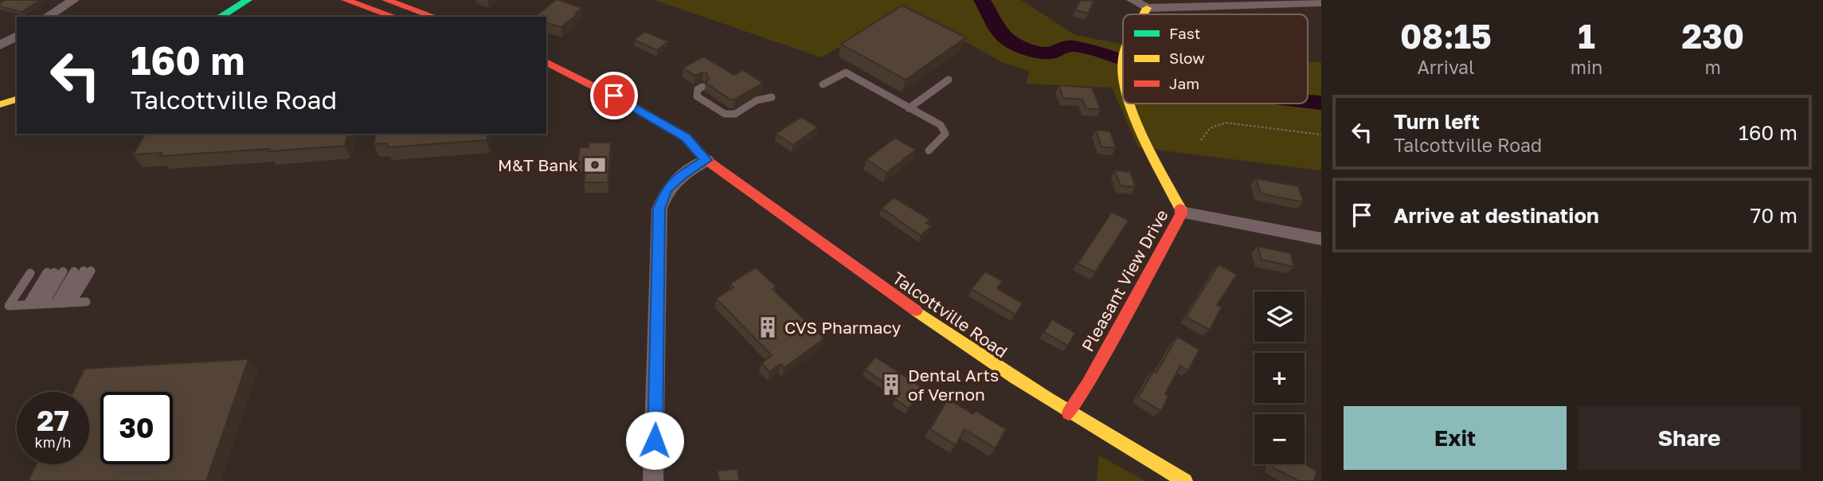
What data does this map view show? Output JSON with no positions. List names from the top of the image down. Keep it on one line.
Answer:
{"streets":{"main road":["Pleasant View Drive","Talcottville Road"]},"crossings":[["Pleasant View Drive","Talcottville Road"]],"places":{"bank":["M&T Bank"],"building":["CVS Pharmacy","Dental Arts of Vernon"]},"legend":["Fast","Slow","Jam"],"page":{"eta":["08:15","Arrival","1","min","230","m"],"turn":["160 m","Talcottville Road"],"list":[{"name":"Turn left","note":"Talcottville Road","value":"160 m"},{"name":"Arrive at destination","value":"70 m"}],"map_buttons":["+","−"],"speed":"27 km/h","limit":"30","buttons":["Exit","Share"]}}
